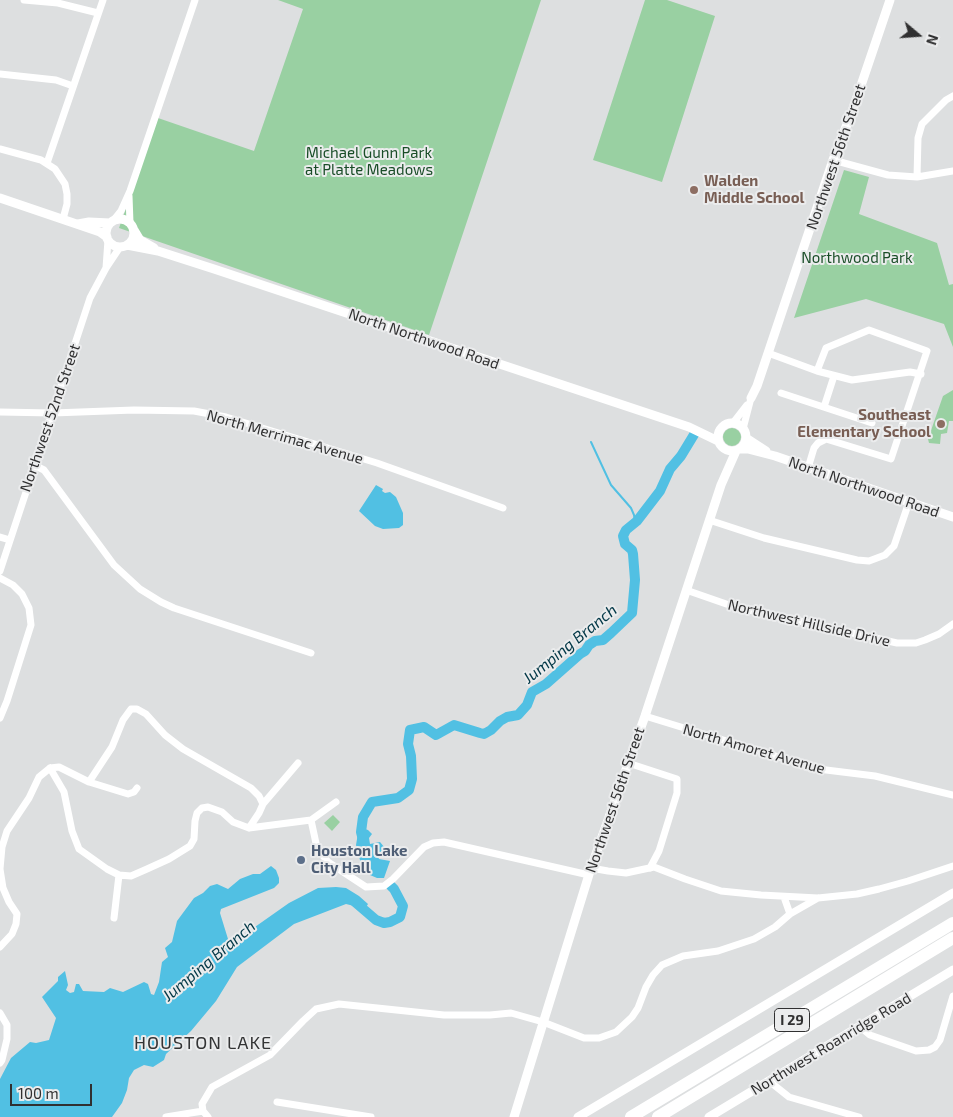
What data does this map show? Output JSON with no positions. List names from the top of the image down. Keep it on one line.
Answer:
{"streets":{"highway":["I 29"],"street":["Northwest 56th Street","North Northwood Road","Northwest 52nd Street","North Merrimac Avenue","Northwest Hillside Drive","North Amoret Avenue","Northwest Roanridge Road"]},"crossings":[["Northwest 56th Street","North Northwood Road"],["Northwest 56th Street","Northwest Hillside Drive"],["Northwest 56th Street","North Amoret Avenue"],["North Northwood Road","Northwest 52nd Street"],["Northwest 52nd Street","North Merrimac Avenue"]],"districts":["HOUSTON LAKE"],"water":["Jumping Branch"],"parks":["Michael Gunn Park at Platte Meadows","Northwood Park"],"places":["Walden Middle School","Southeast Elementary School","Houston Lake City Hall"],"scale_bar":"100 m","north":"right"}
